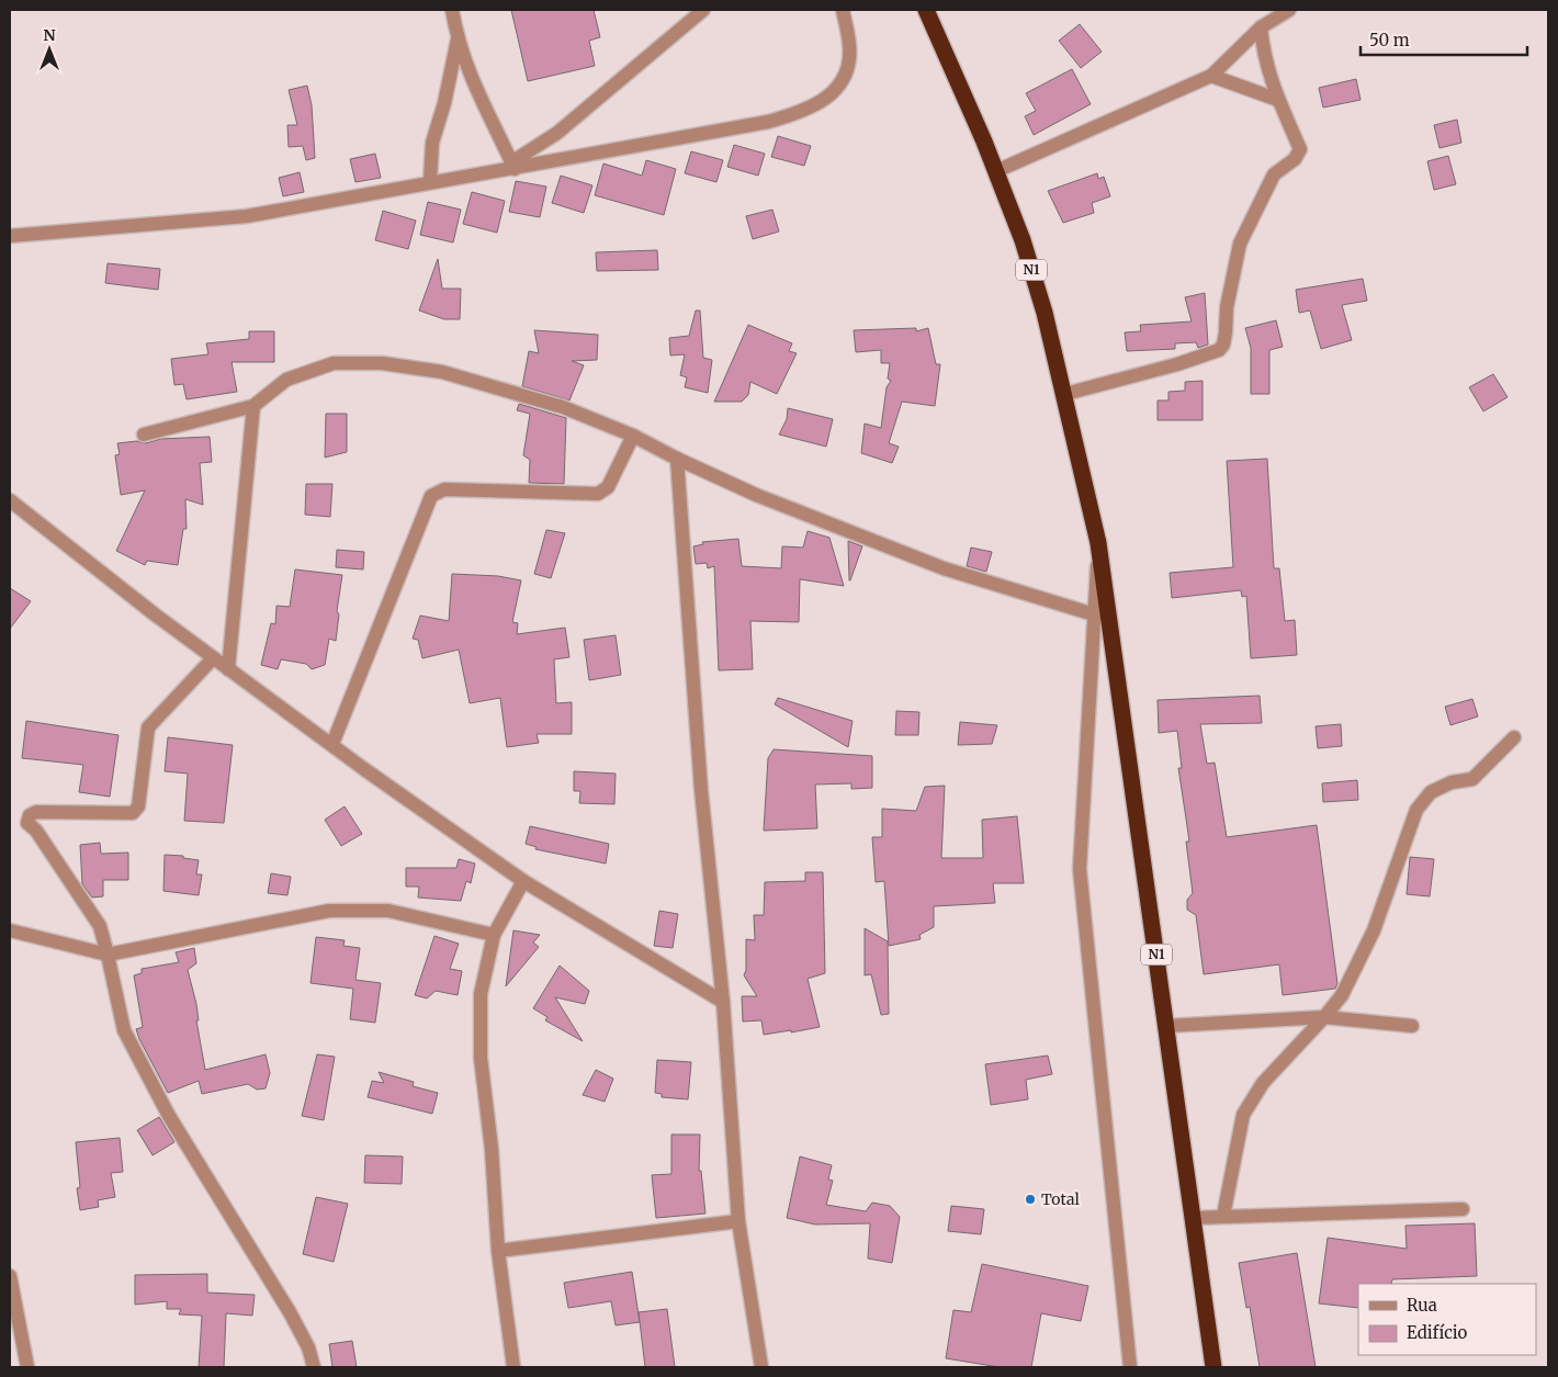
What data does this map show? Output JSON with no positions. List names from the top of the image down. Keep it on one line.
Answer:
{"streets":{"highway":["N1"]},"places":["Total"],"legend":["Rua","Edifício"],"scale_bar":"50 m","north":"top"}
